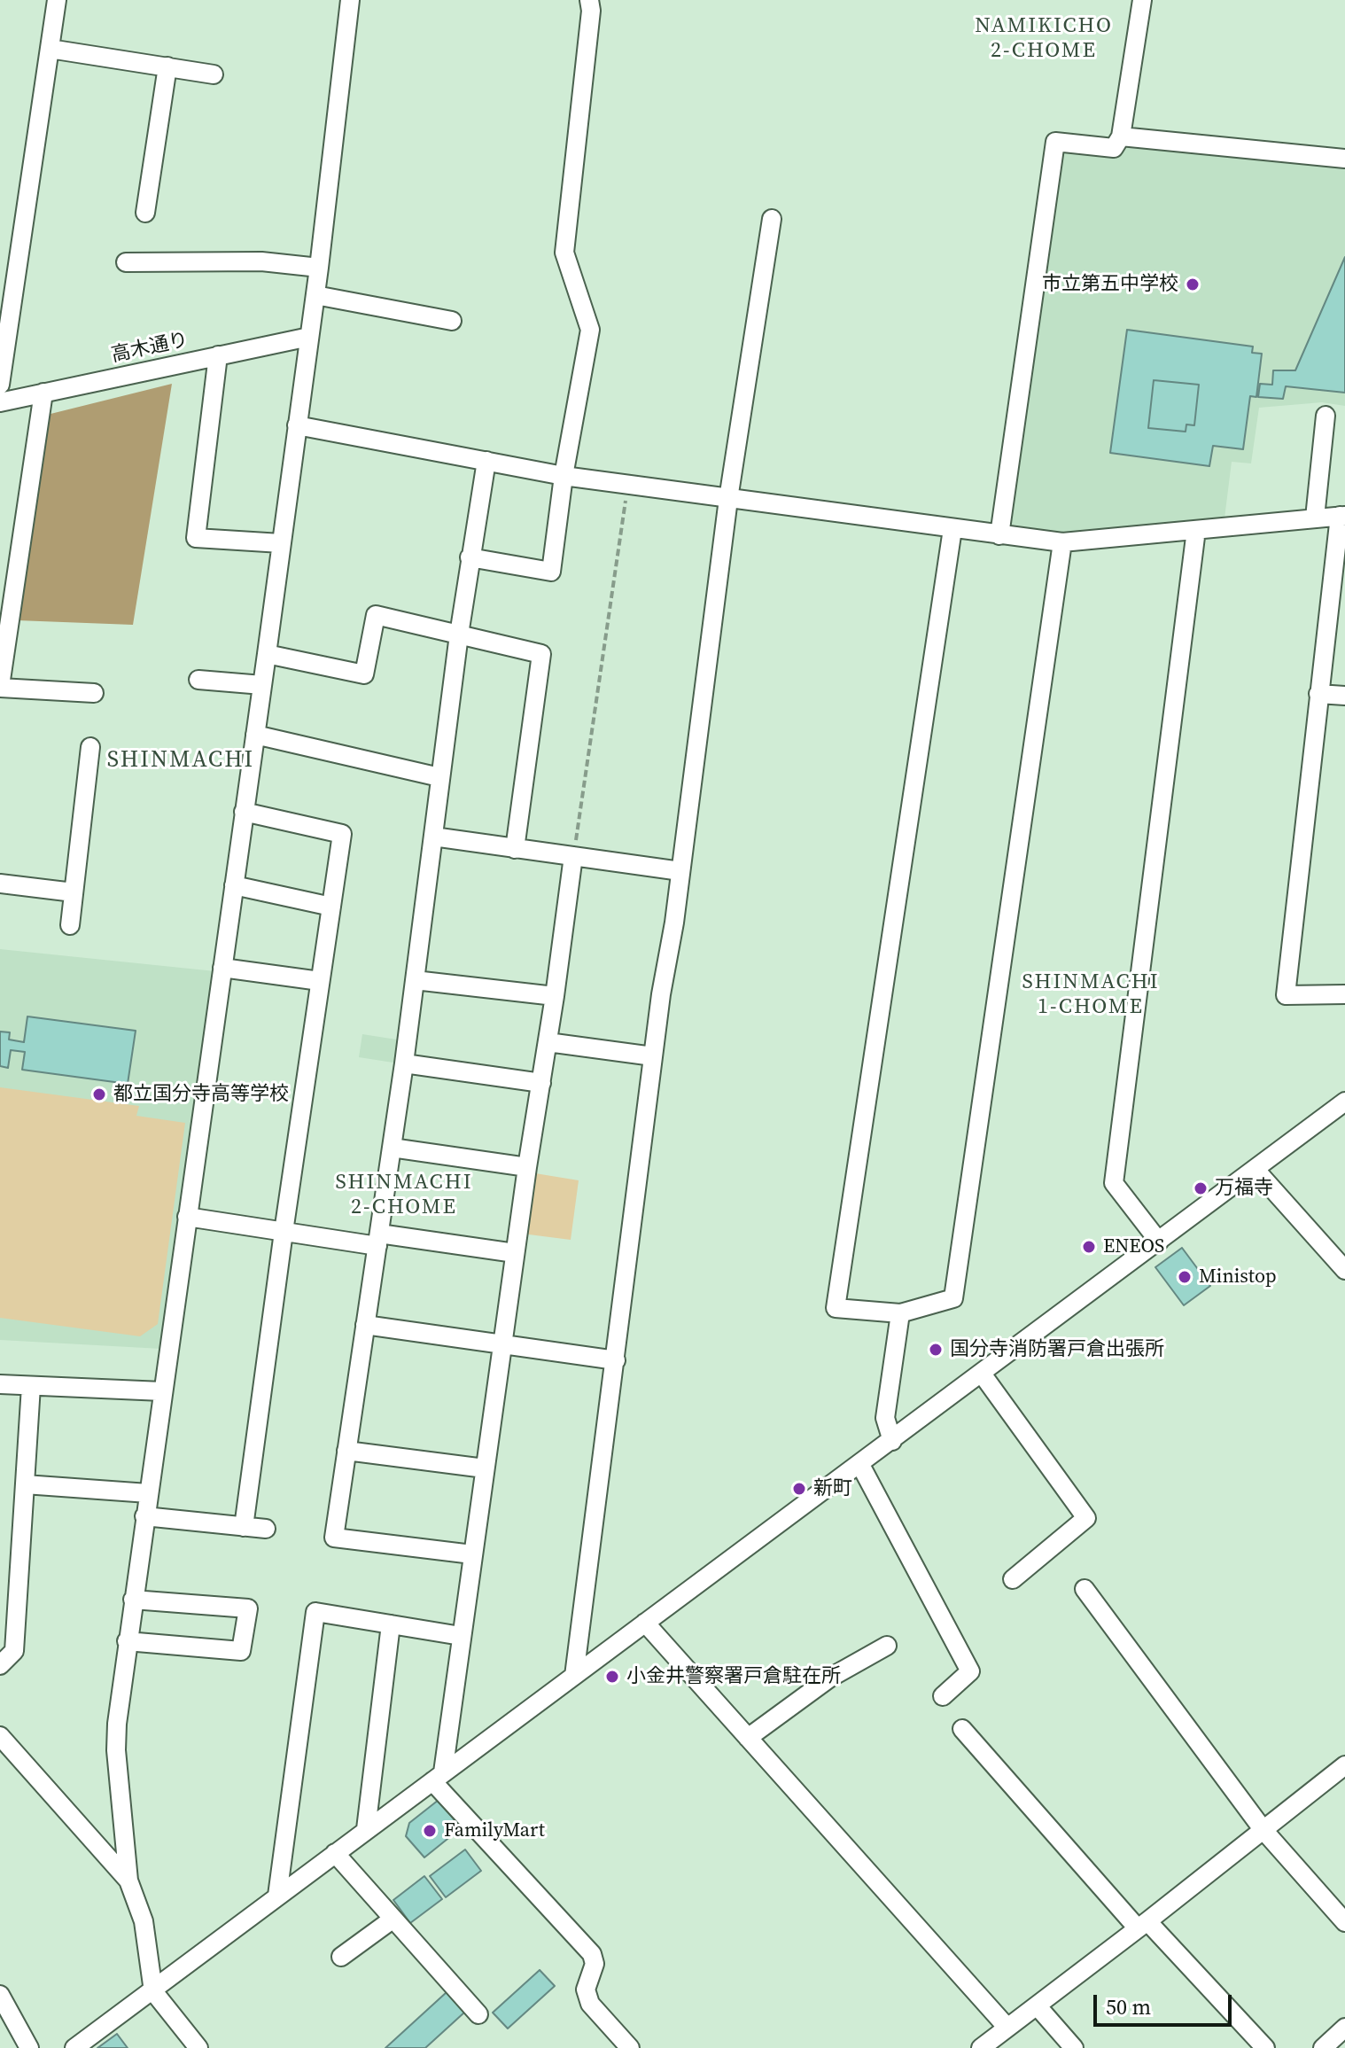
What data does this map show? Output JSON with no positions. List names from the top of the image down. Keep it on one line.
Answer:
{"streets":{"street":["高木通り"]},"districts":["NAMIKICHO 2-CHOME","SHINMACHI","SHINMACHI 1-CHOME","SHINMACHI 2-CHOME"],"places":["市立第五中学校","都立国分寺高等学校","万福寺","ENEOS","Ministop","国分寺消防署戸倉出張所","新町","小金井警察署戸倉駐在所","FamilyMart"],"scale_bar":"50 m"}
